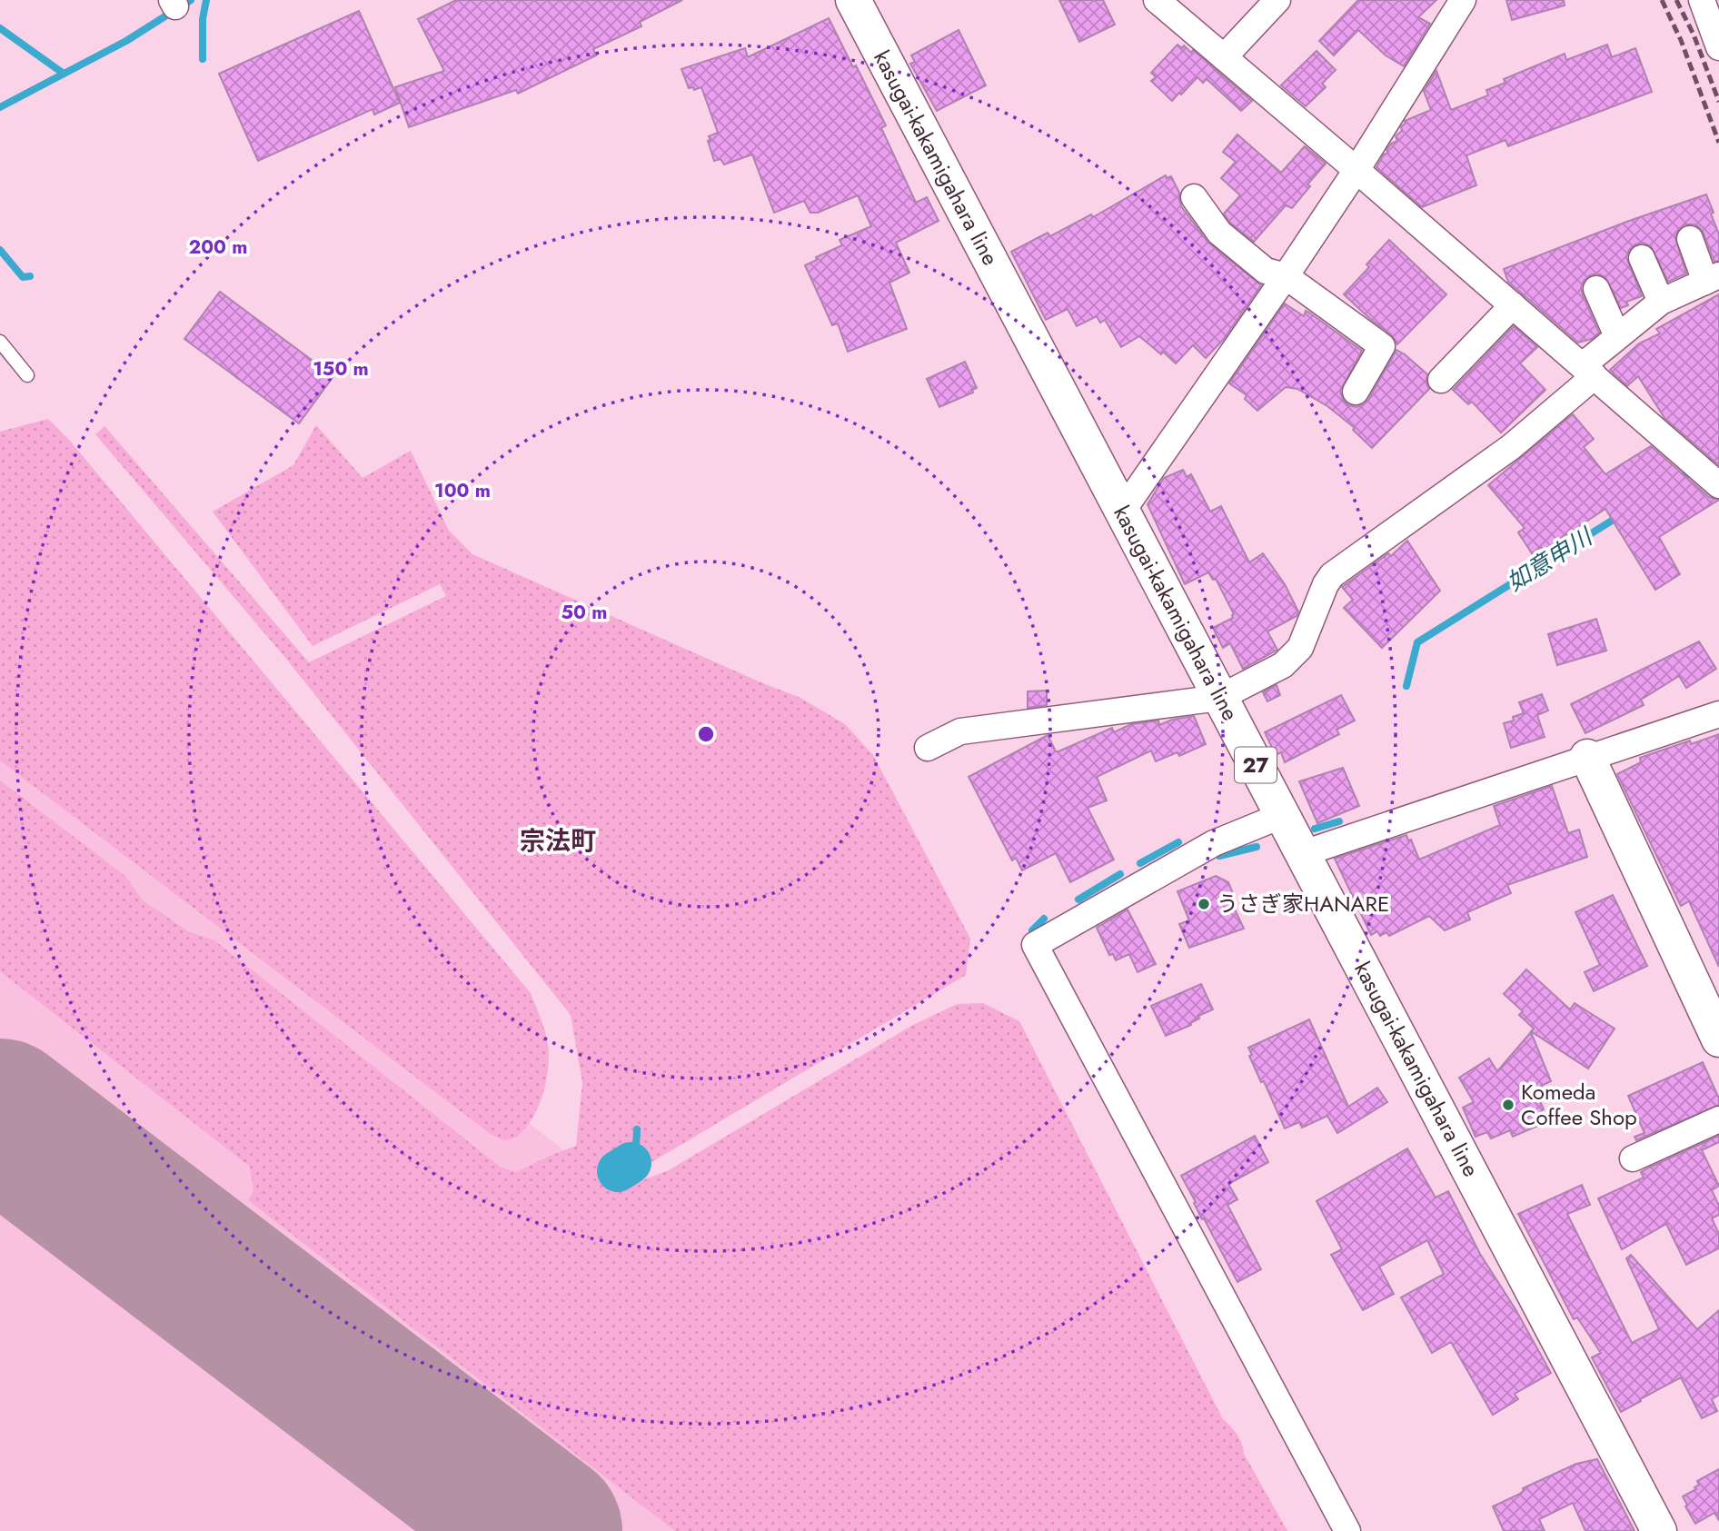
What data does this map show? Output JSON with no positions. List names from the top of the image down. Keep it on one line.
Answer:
{"streets":{"main road":["kasugai-kakamigahara line","27"]},"districts":["宗法町"],"water":["如意申川"],"places":["うさぎ家HANARE","Komeda Coffee Shop"],"rings":["200 m","150 m","100 m","50 m"]}
